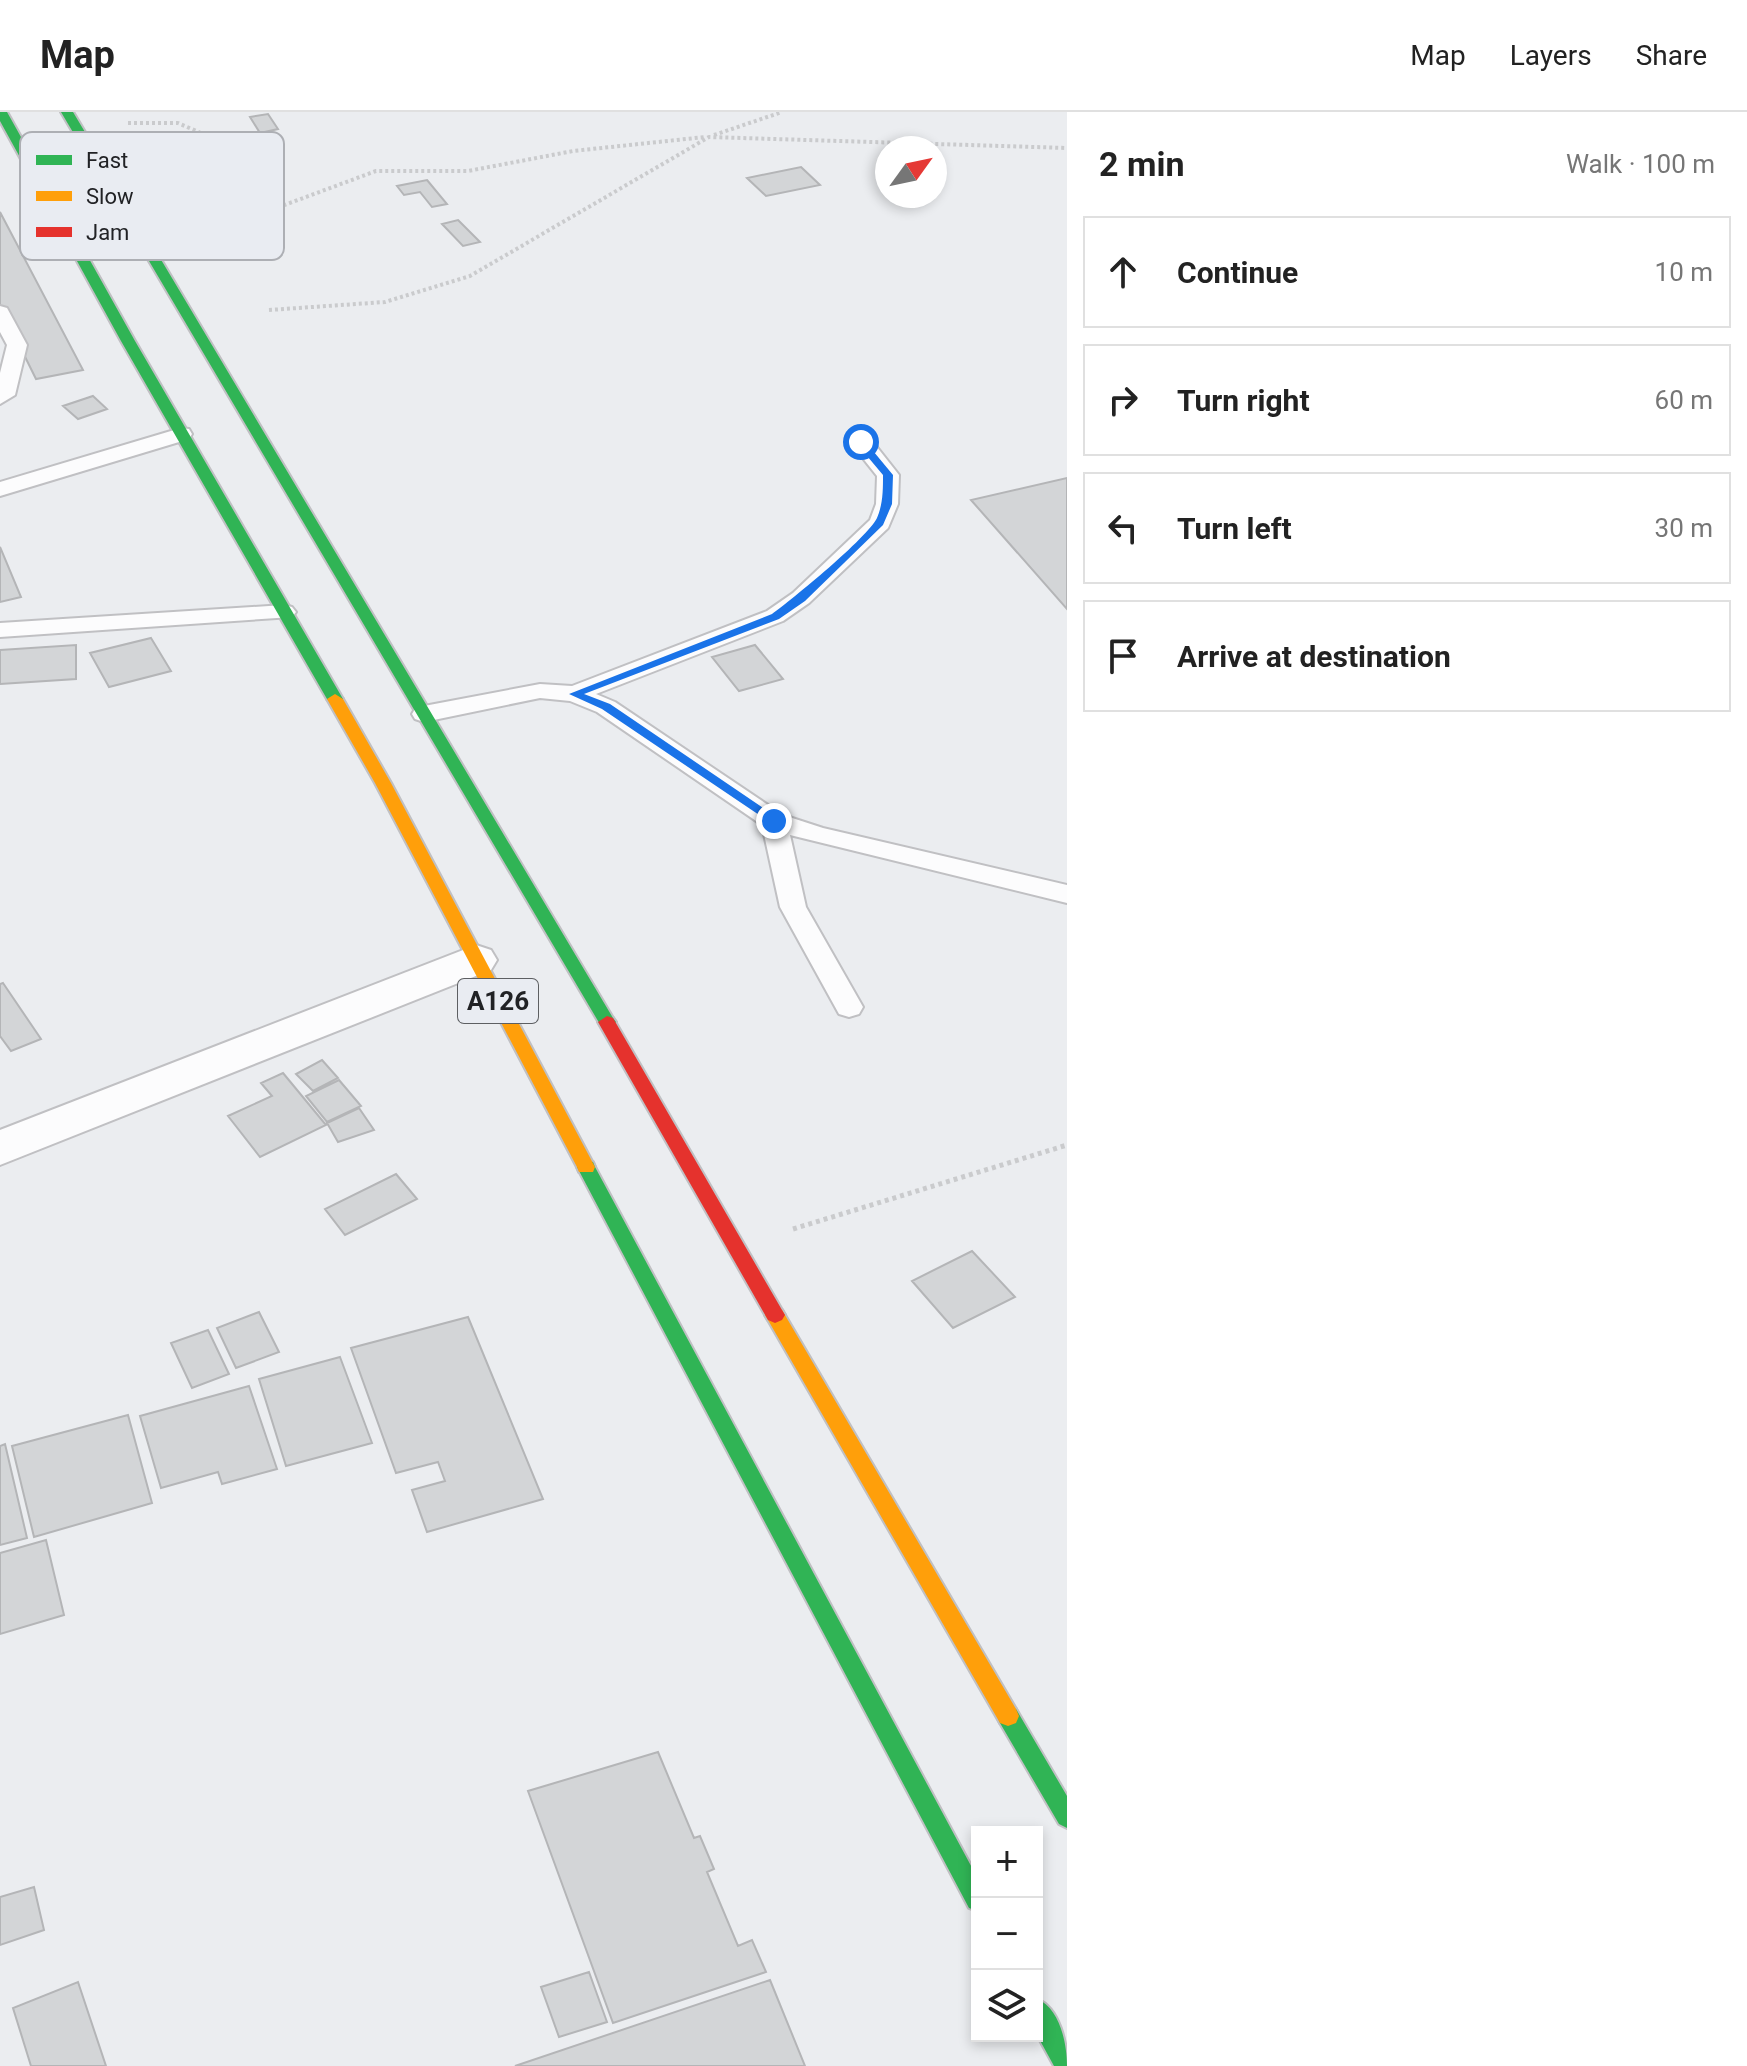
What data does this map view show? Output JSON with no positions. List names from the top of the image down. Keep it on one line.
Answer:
{"streets":{"highway":["A126"]},"legend":["Fast","Slow","Jam"],"north":"top right","page":{"header":"Map","nav":["Map","Layers","Share"],"heading":["2 min","Walk · 100 m"],"list":[["Continue","10 m"],["Turn right","60 m"],["Turn left","30 m"],"Arrive at destination"],"map_buttons":["+","−"]}}
